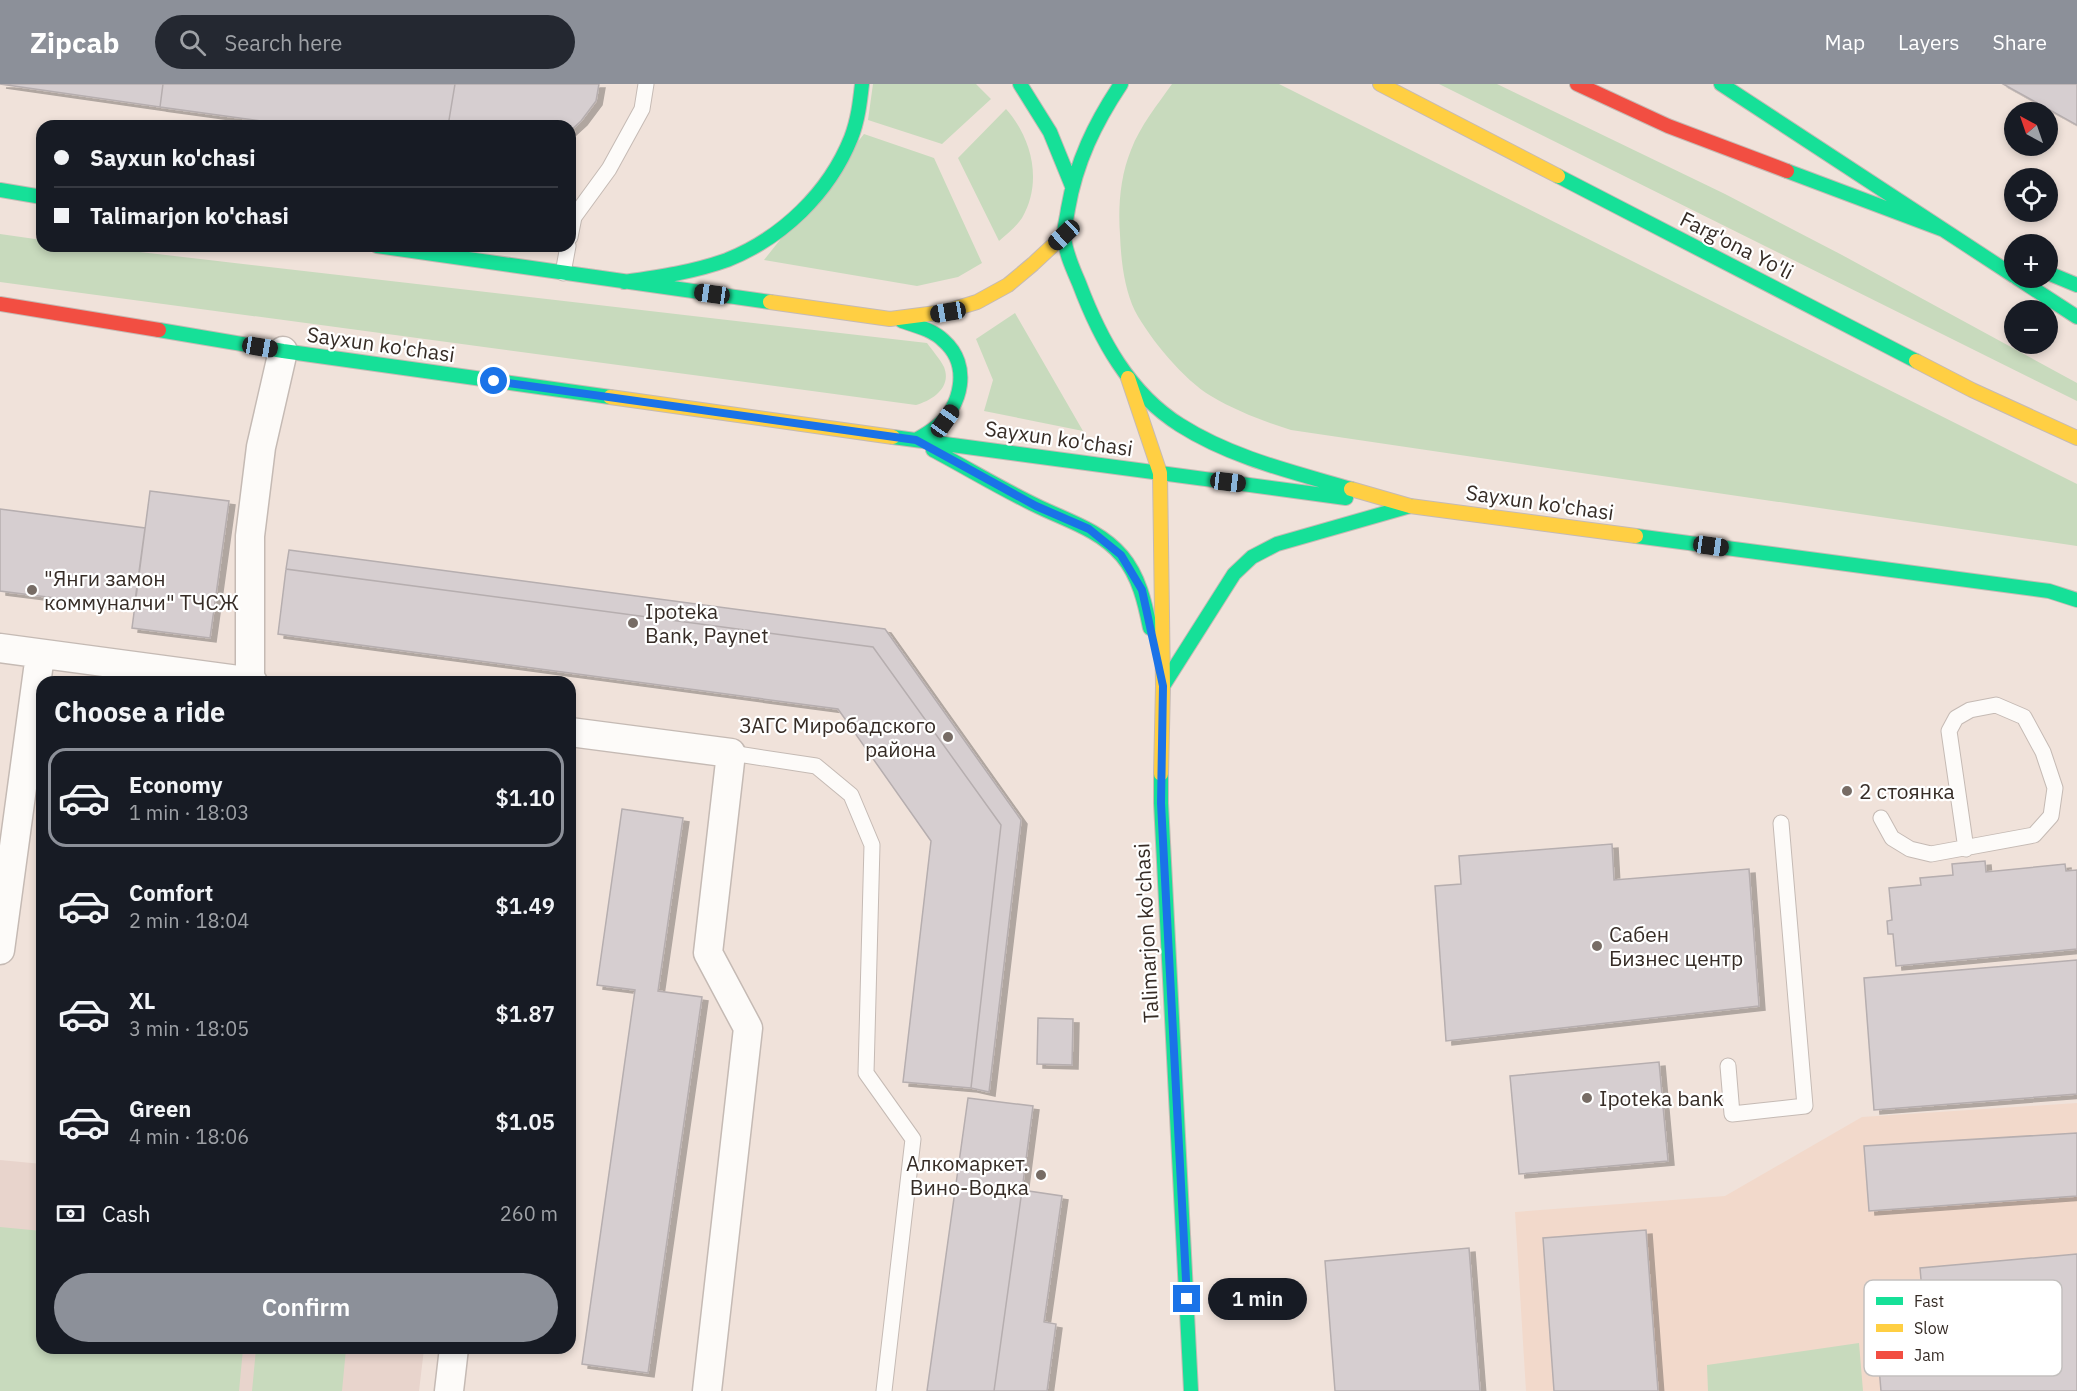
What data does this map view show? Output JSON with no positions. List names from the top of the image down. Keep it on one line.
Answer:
{"streets":{"main road":["Farg'ona Yo'li","Sayxun ko'chasi","Talimarjon ko'chasi"]},"crossings":[["Sayxun ko'chasi","Talimarjon ko'chasi"]],"places":["\"Янги замон коммуналчи\" ТЧСЖ","Ipoteka Bank, Paynet","ЗАГС Миробадского района","2 стоянка","Сабен Бизнес центр","Ipoteka bank","Алкомаркет. Вино-Водка"],"legend":["Fast","Slow","Jam"],"north":"top left","page":{"header":"Zipcab","search":"Search here","nav":["Map","Layers","Share"],"map_buttons":["+","−"],"banner":["Sayxun ko'chasi","Talimarjon ko'chasi"],"heading":"Choose a ride","list":[{"name":"Economy","note":"1 min · 18:03","value":"$1.10"},{"name":"Comfort","note":"2 min · 18:04","value":"$1.49"},{"name":"XL","note":"3 min · 18:05","value":"$1.87"},{"name":"Green","note":"4 min · 18:06","value":"$1.05"}],"pay":["Cash","260 m"],"buttons":"Confirm","bubble":"1 min"}}
